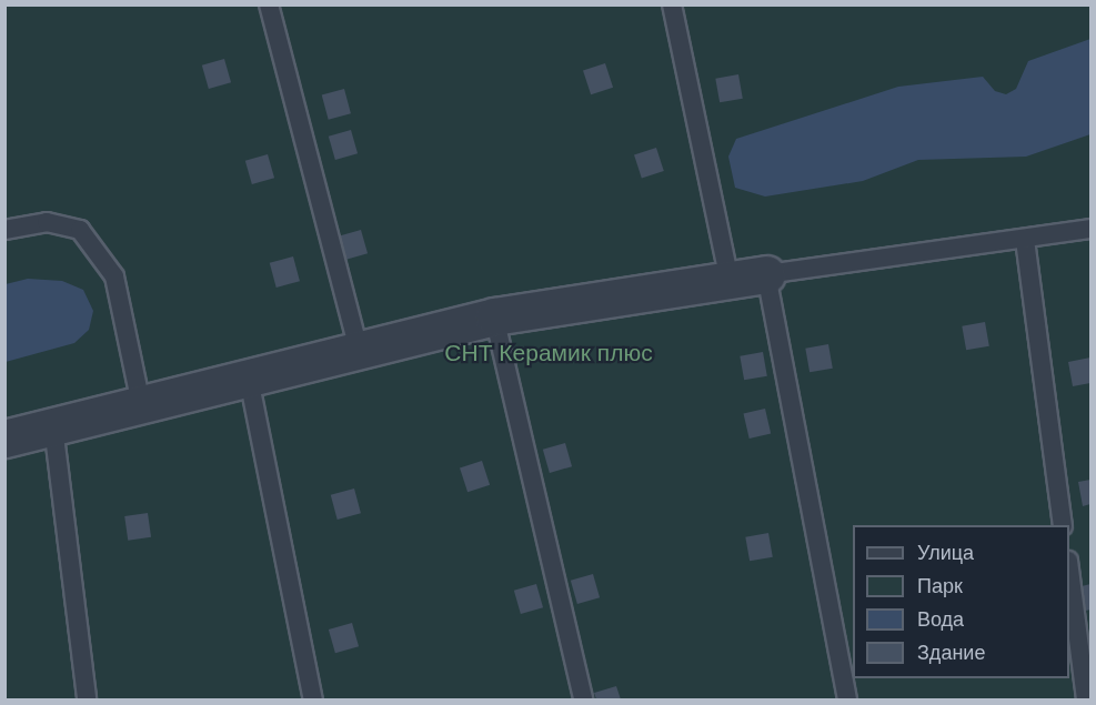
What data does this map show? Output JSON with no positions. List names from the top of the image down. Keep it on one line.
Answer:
{"parks":["СНТ Керамик плюс"],"legend":["Улица","Парк","Вода","Здание"]}
